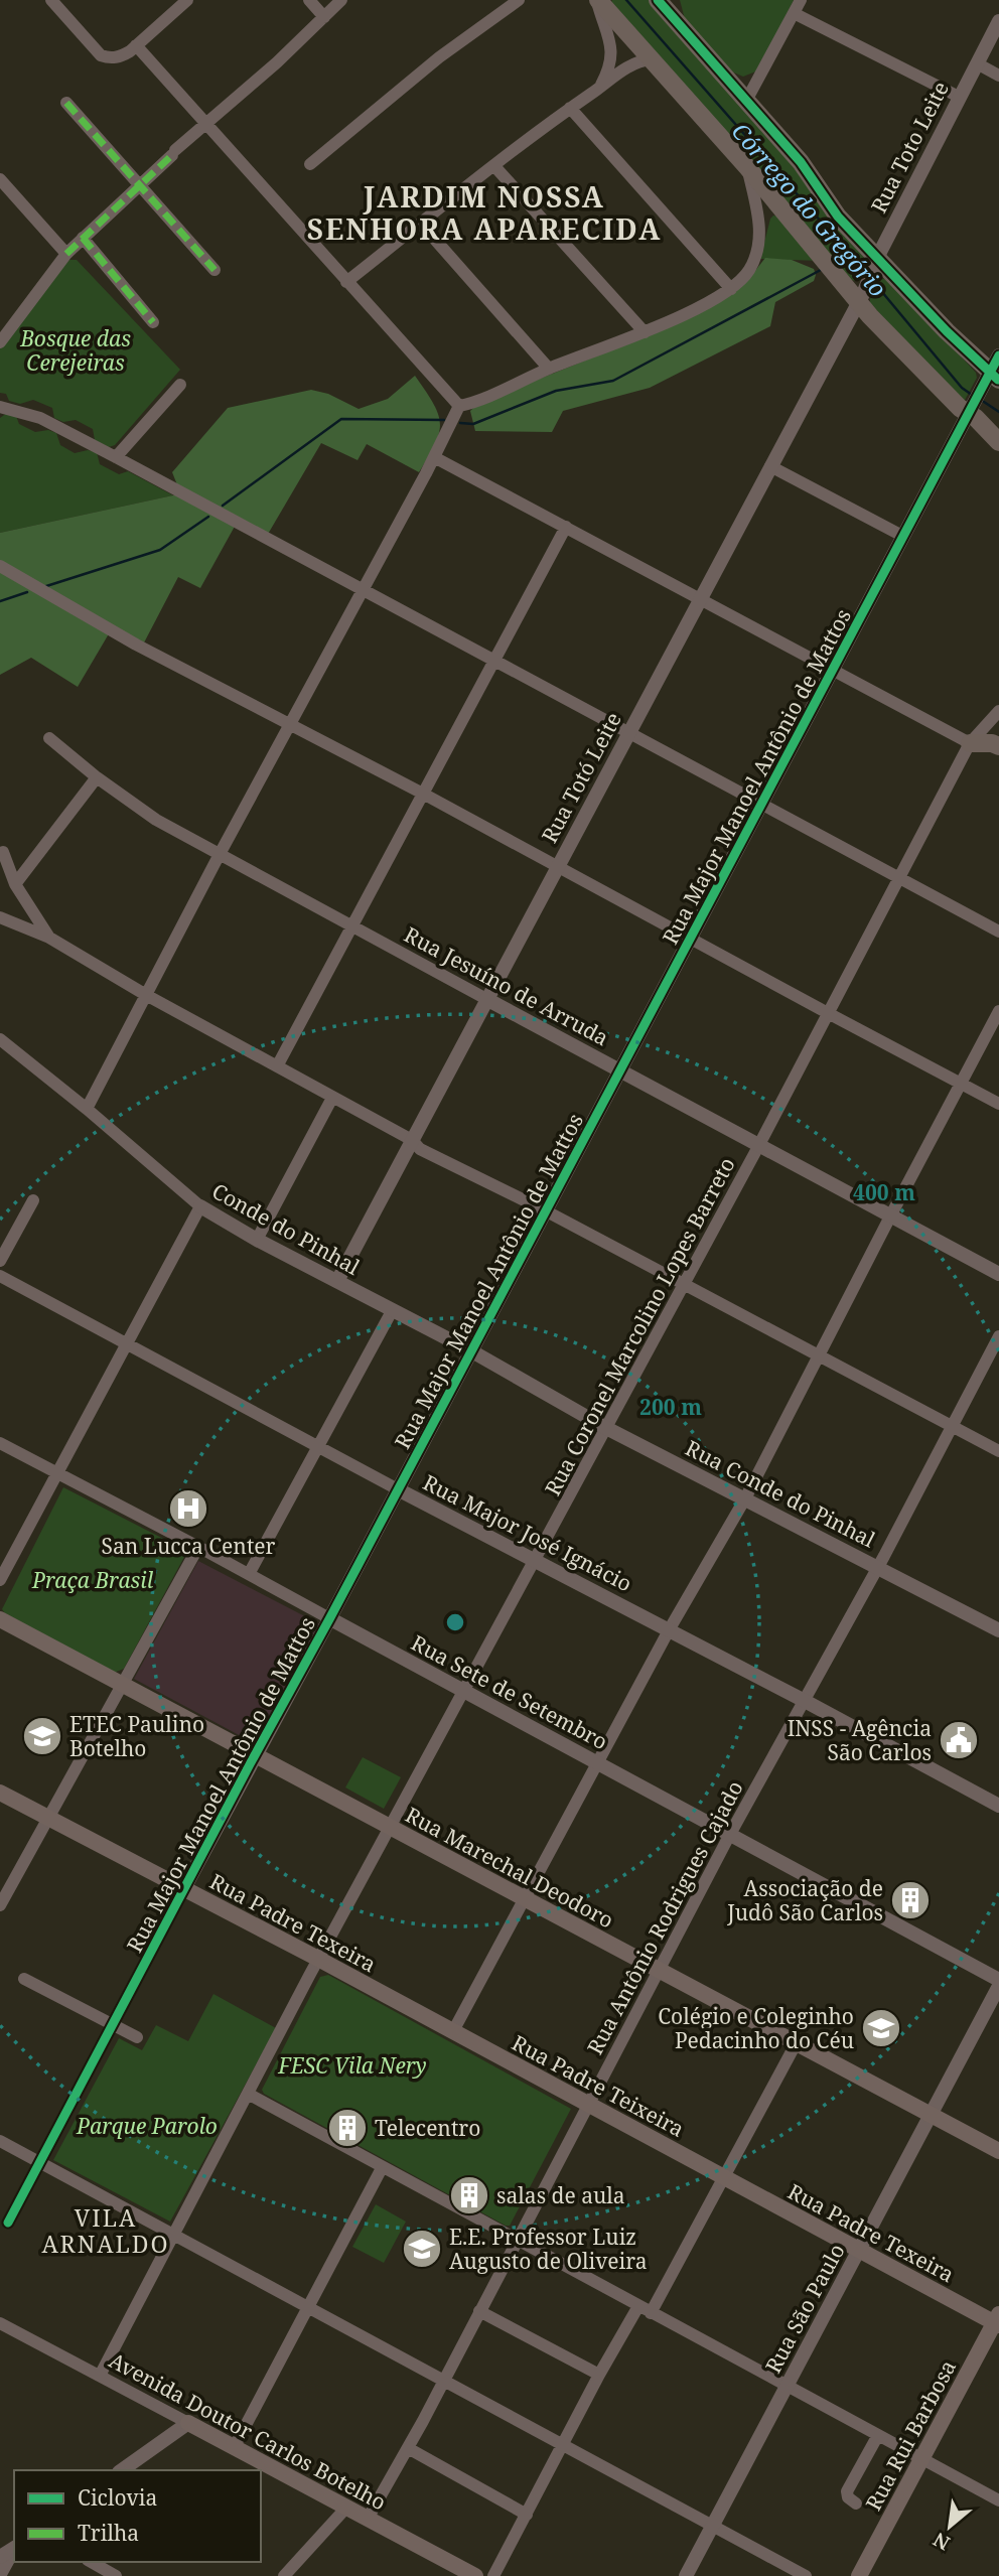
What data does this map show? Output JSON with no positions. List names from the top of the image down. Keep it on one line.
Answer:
{"streets":{"main road":["Rua Marechal Deodoro","Rua Padre Texeira","Rua Padre Teixeira","Avenida Doutor Carlos Botelho","Rua Rui Barbosa"],"street":["Rua Toto Leite","Rua Major Manoel Antônio de Mattos","Rua Totó Leite","Rua Jesuíno de Arruda","Conde do Pinhal","Rua Coronel Marcolino Lopes Barreto","Rua Conde do Pinhal","Rua Major José Ignácio","Rua Sete de Setembro","Rua Antônio Rodrigues Cajado","Rua São Paulo"]},"crossings":[["Rua Toto Leite","Rua Totó Leite"],["Rua Major Manoel Antônio de Mattos","Rua Jesuíno de Arruda"],["Rua Major Manoel Antônio de Mattos","Conde do Pinhal"],["Rua Major Manoel Antônio de Mattos","Rua Conde do Pinhal"],["Rua Major Manoel Antônio de Mattos","Rua Major José Ignácio"],["Rua Major Manoel Antônio de Mattos","Rua Sete de Setembro"],["Rua Major Manoel Antônio de Mattos","Rua Marechal Deodoro"],["Rua Major Manoel Antônio de Mattos","Rua Padre Texeira"],["Rua Totó Leite","Rua Jesuíno de Arruda"],["Rua Totó Leite","Conde do Pinhal"],["Rua Jesuíno de Arruda","Rua Coronel Marcolino Lopes Barreto"],["Conde do Pinhal","Rua Conde do Pinhal"],["Rua Coronel Marcolino Lopes Barreto","Rua Conde do Pinhal"],["Rua Coronel Marcolino Lopes Barreto","Rua Major José Ignácio"],["Rua Coronel Marcolino Lopes Barreto","Rua Sete de Setembro"],["Rua Coronel Marcolino Lopes Barreto","Rua Marechal Deodoro"],["Rua Coronel Marcolino Lopes Barreto","Rua Padre Texeira"],["Rua Coronel Marcolino Lopes Barreto","Avenida Doutor Carlos Botelho"],["Rua Conde do Pinhal","Rua Antônio Rodrigues Cajado"],["Rua Major José Ignácio","Rua Antônio Rodrigues Cajado"],["Rua Sete de Setembro","Rua Antônio Rodrigues Cajado"],["Rua Marechal Deodoro","Rua Antônio Rodrigues Cajado"],["Rua Marechal Deodoro","Rua São Paulo"],["Rua Antônio Rodrigues Cajado","Rua Padre Teixeira"],["Rua Antônio Rodrigues Cajado","Avenida Doutor Carlos Botelho"],["Rua Padre Texeira","Rua Padre Teixeira"],["Rua Padre Texeira","Rua São Paulo"],["Rua Padre Texeira","Rua Rui Barbosa"]],"districts":["JARDIM NOSSA SENHORA APARECIDA","VILA ARNALDO"],"water":["Córrego do Gregório"],"parks":["Bosque das Cerejeiras","Praça Brasil","FESC Vila Nery","Parque Parolo"],"places":{"hospital":["San Lucca Center"],"school or university":["ETEC Paulino Botelho","Colégio e Coleginho Pedacinho do Céu","E.E. Professor Luiz Augusto de Oliveira"],"public building":["INSS - Agência São Carlos"],"building":["Associação de Judô São Carlos","Telecentro","salas de aula"]},"legend":["Ciclovia","Trilha"],"north":"bottom left","rings":["400 m","200 m"]}
